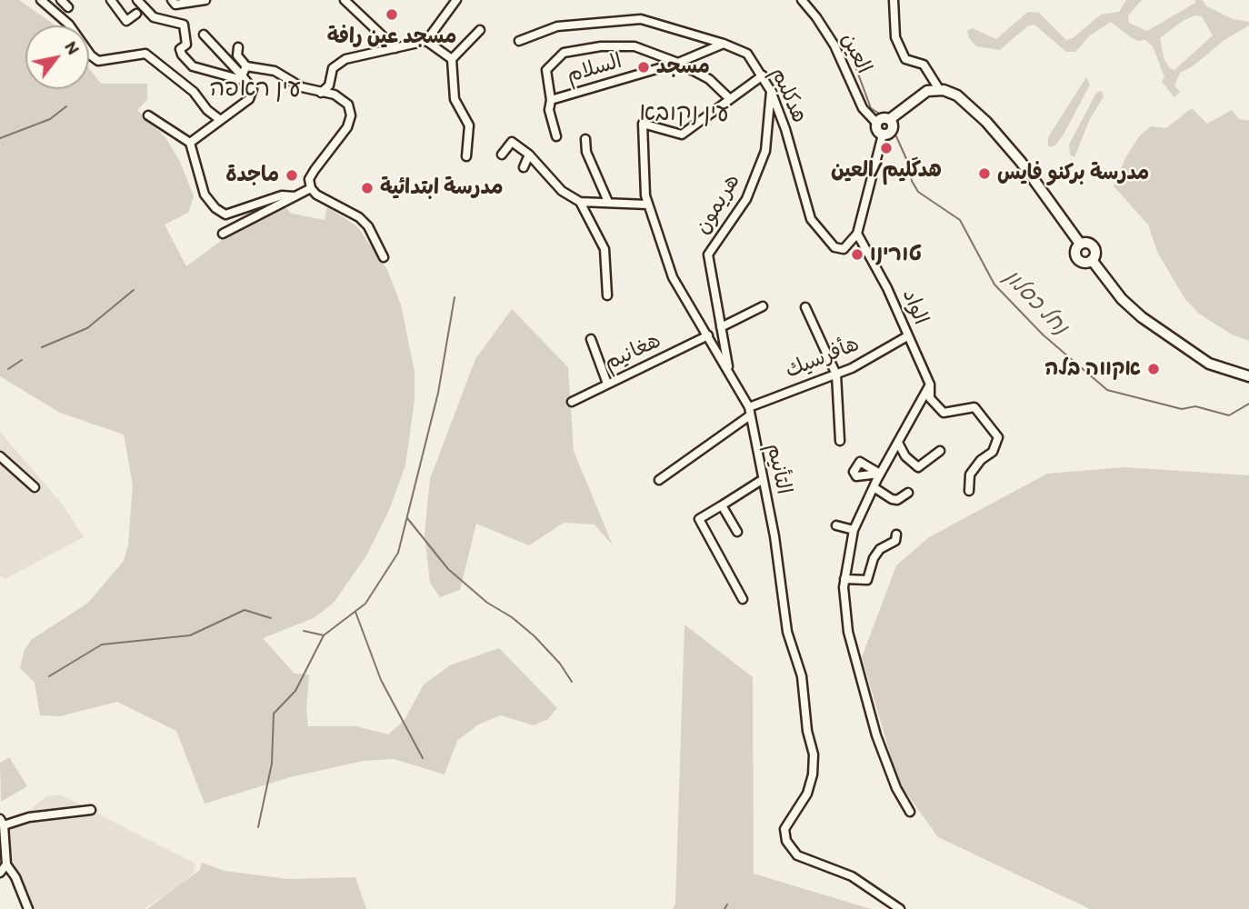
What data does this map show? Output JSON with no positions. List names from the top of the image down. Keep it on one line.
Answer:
{"streets":{"street":["العين","السلام","هدكليم","هريمون","الواد","هغانيم","هأفرسيك","التأنيم"]},"crossings":[["السلام","هدكليم"],["هدكليم","هريمون"],["هدكليم","الواد"],["هدكليم","التأنيم"],["هريمون","التأنيم"],["الواد","هأفرسيك"],["هغانيم","التأنيم"],["هأفرسيك","التأنيم"]],"districts":["עין ראפה","עין נקובא"],"water":["נחל כסלון"],"places":["مسجد عين رافة","مسجد","هدكَليم/العين","مدرسة بركنو فايس","ماجدة","مدرسة ابتدائية","טורינו","אקווה בלה"],"north":"top right"}
